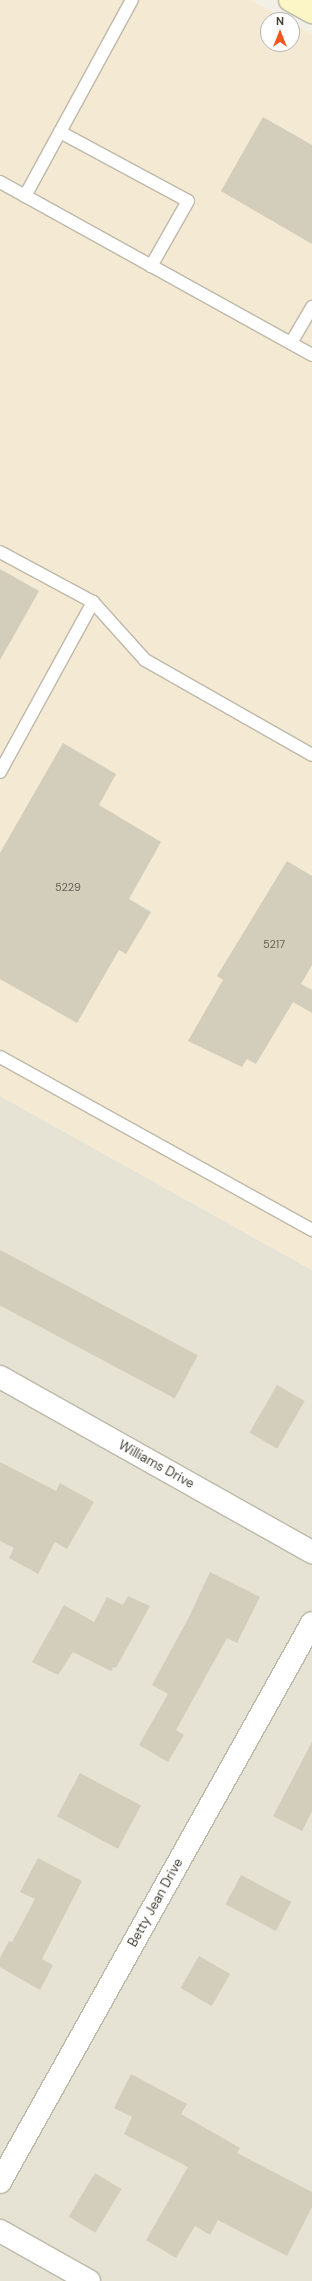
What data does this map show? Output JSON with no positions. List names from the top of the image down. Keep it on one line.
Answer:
{"streets":{"street":["Williams Drive","Betty Jean Drive"]},"house_numbers":["5229","5217"],"north":"top"}
